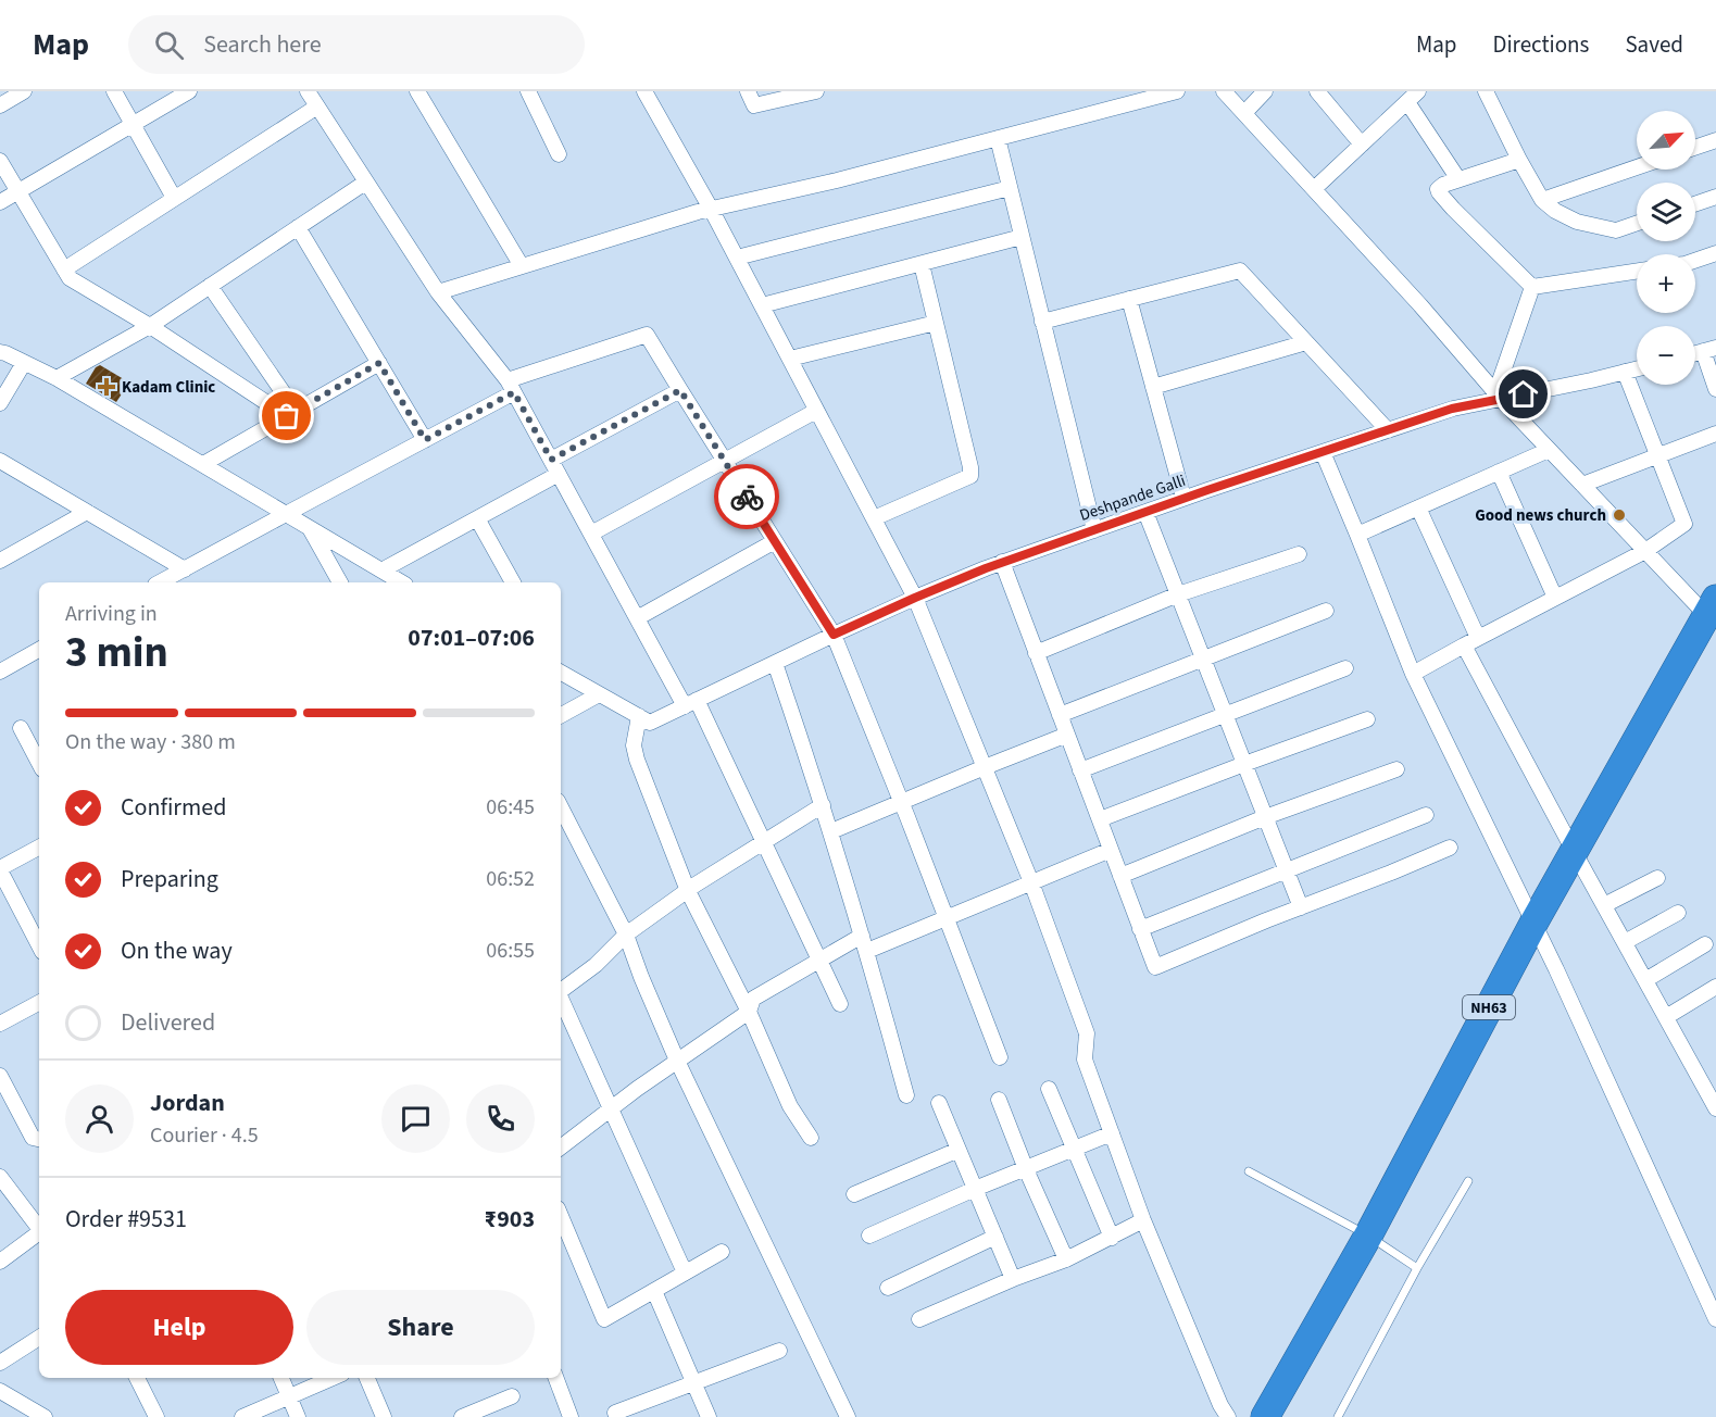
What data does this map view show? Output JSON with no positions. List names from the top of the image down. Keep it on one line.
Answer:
{"streets":{"highway":["NH63"],"street":["Deshpande Galli"]},"places":{"health":["Kadam Clinic"],"other":["Good news church"]},"north":"top right","page":{"header":"Map","search":"Search here","nav":["Map","Directions","Saved"],"map_buttons":["+","−"],"heading":["3 min","Arriving in","07:01–07:06"],"panel":["Jordan","Courier · 4.5","Order #9531","₹903"],"bar":"On the way · 380 m","list":[["Confirmed","06:45"],["Preparing","06:52"],["On the way","06:55"],"Delivered"],"buttons":["Help","Share"]}}
